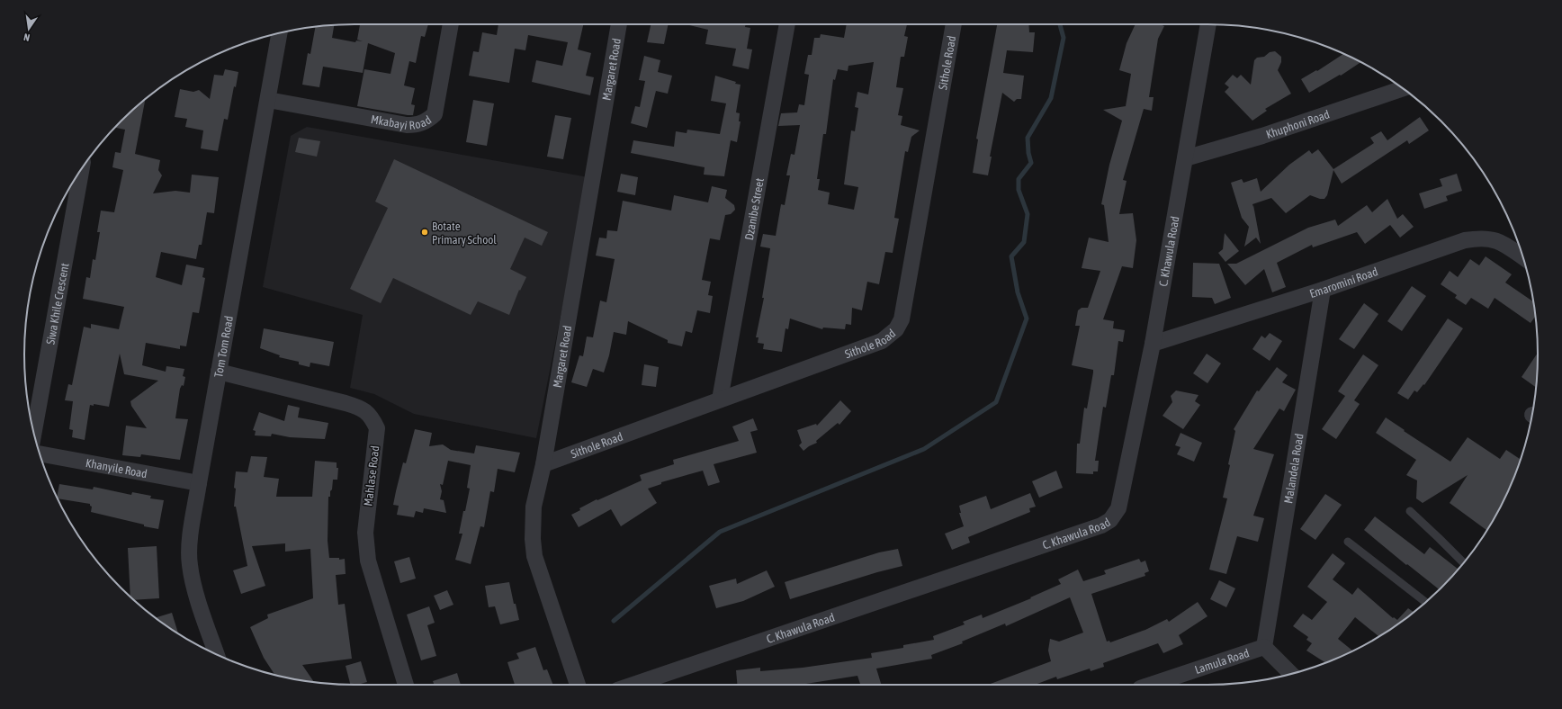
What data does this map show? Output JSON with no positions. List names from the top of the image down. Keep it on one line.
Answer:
{"streets":{"street":["Sithole Road","Margaret Road","Mkabayi Road","Khuphoni Road","Dzanibe Street","C. Khawula Road","Emaromini Road","Siwa Khile Crescent","Tom Tom Road","Khanyile Road","Malandela Road","Mahlase Road","Lamula Road"]},"crossings":[["Sithole Road","Margaret Road"],["Sithole Road","Dzanibe Street"],["Mkabayi Road","Tom Tom Road"],["Khuphoni Road","C. Khawula Road"],["C. Khawula Road","Emaromini Road"],["Emaromini Road","Malandela Road"],["Tom Tom Road","Khanyile Road"],["Tom Tom Road","Mahlase Road"],["Malandela Road","Lamula Road"]],"places":["Botate Primary School"],"north":"bottom"}
